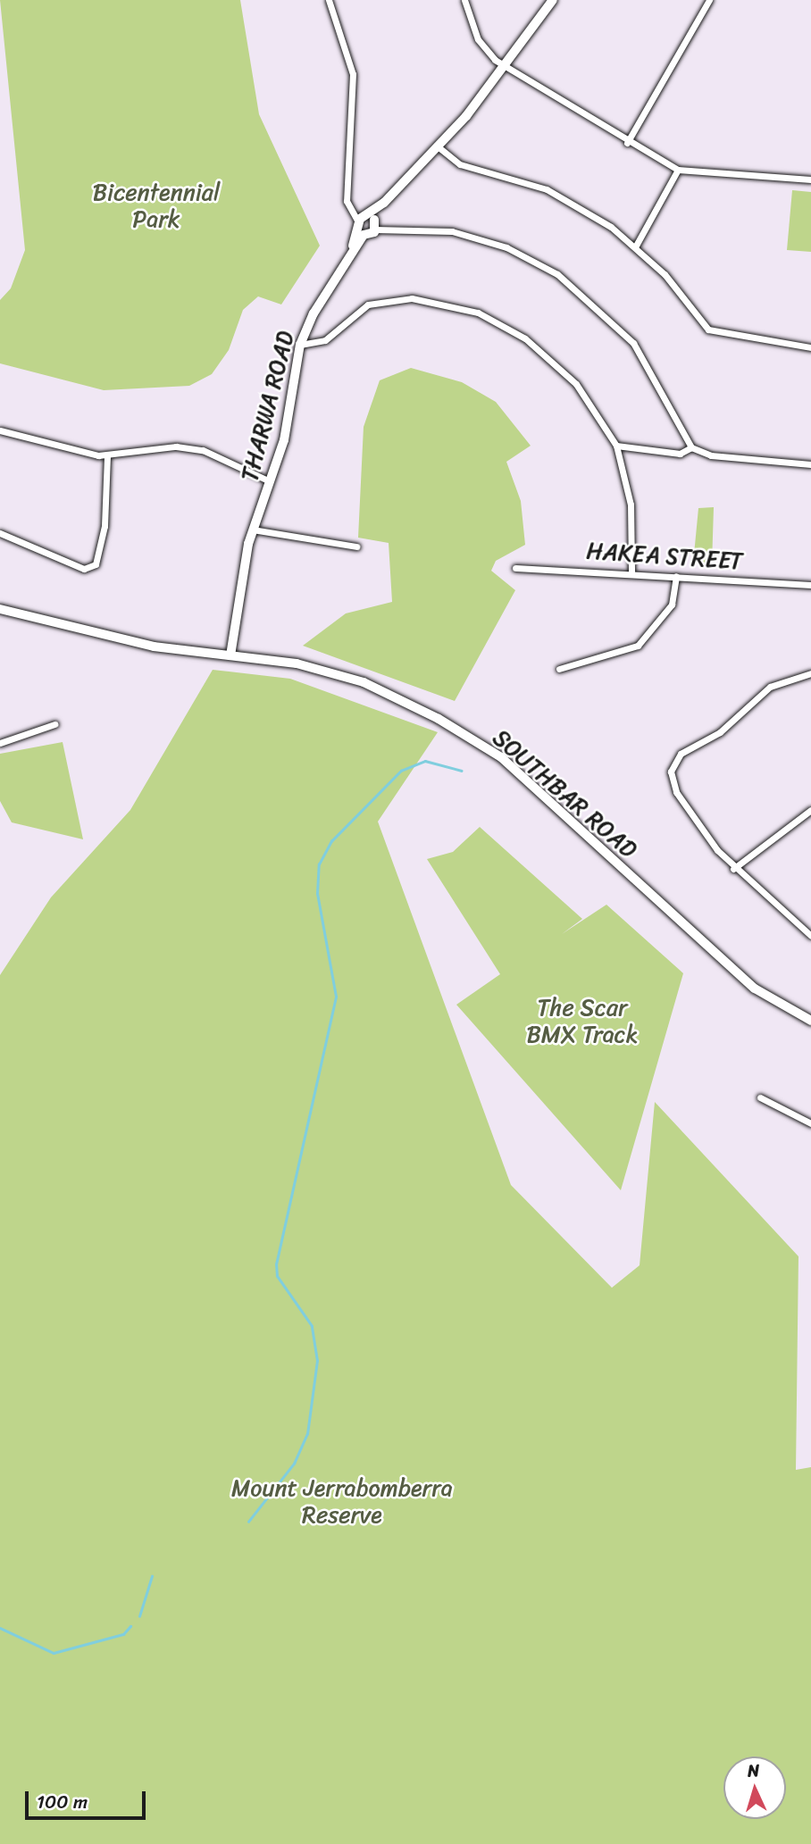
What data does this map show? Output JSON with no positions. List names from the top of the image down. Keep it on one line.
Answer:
{"streets":{"main road":["THARWA ROAD","SOUTHBAR ROAD"],"street":["HAKEA STREET"]},"crossings":[["THARWA ROAD","SOUTHBAR ROAD"]],"parks":["Bicentennial Park","The Scar BMX Track","Mount Jerrabomberra Reserve"],"scale_bar":"100 m","north":"top"}
